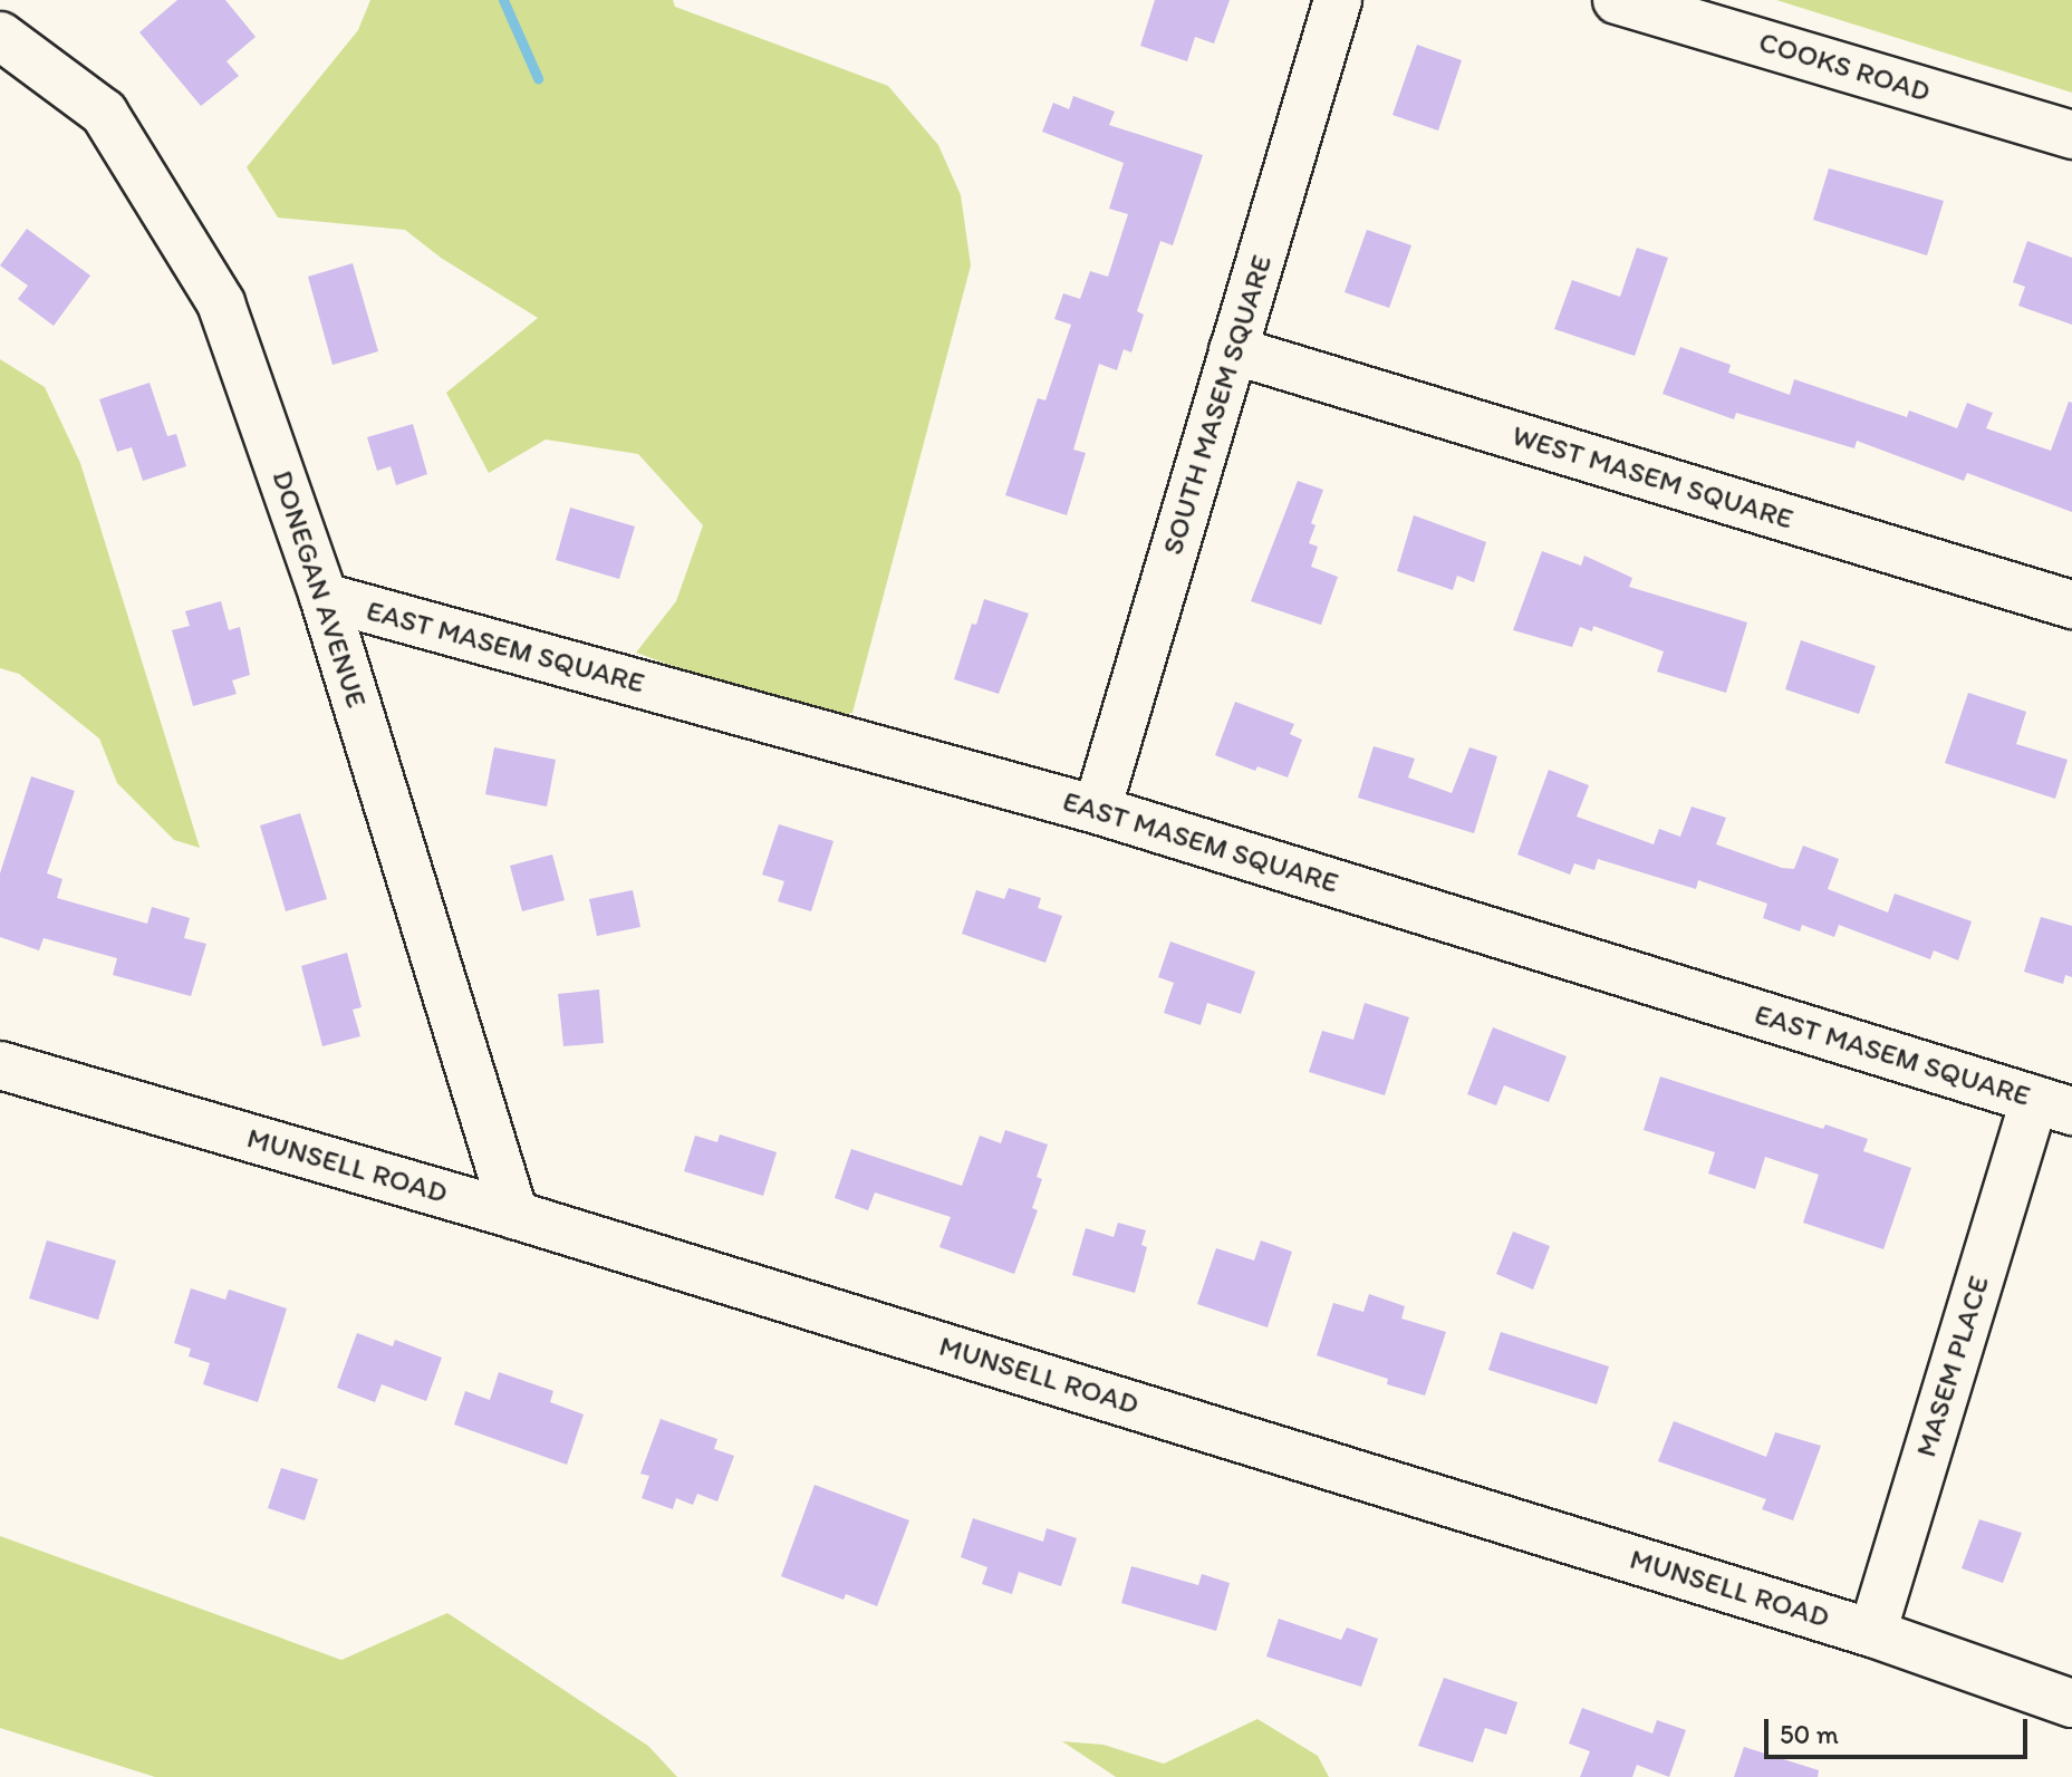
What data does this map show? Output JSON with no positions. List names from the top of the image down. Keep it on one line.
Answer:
{"streets":{"street":["COOKS ROAD","SOUTH MASEM SQUARE","WEST MASEM SQUARE","DONEGAN AVENUE","EAST MASEM SQUARE","MUNSELL ROAD","MASEM PLACE"]},"crossings":[["SOUTH MASEM SQUARE","WEST MASEM SQUARE"],["SOUTH MASEM SQUARE","EAST MASEM SQUARE"],["DONEGAN AVENUE","EAST MASEM SQUARE"],["DONEGAN AVENUE","MUNSELL ROAD"],["EAST MASEM SQUARE","MASEM PLACE"],["MUNSELL ROAD","MASEM PLACE"]],"scale_bar":"50 m"}
